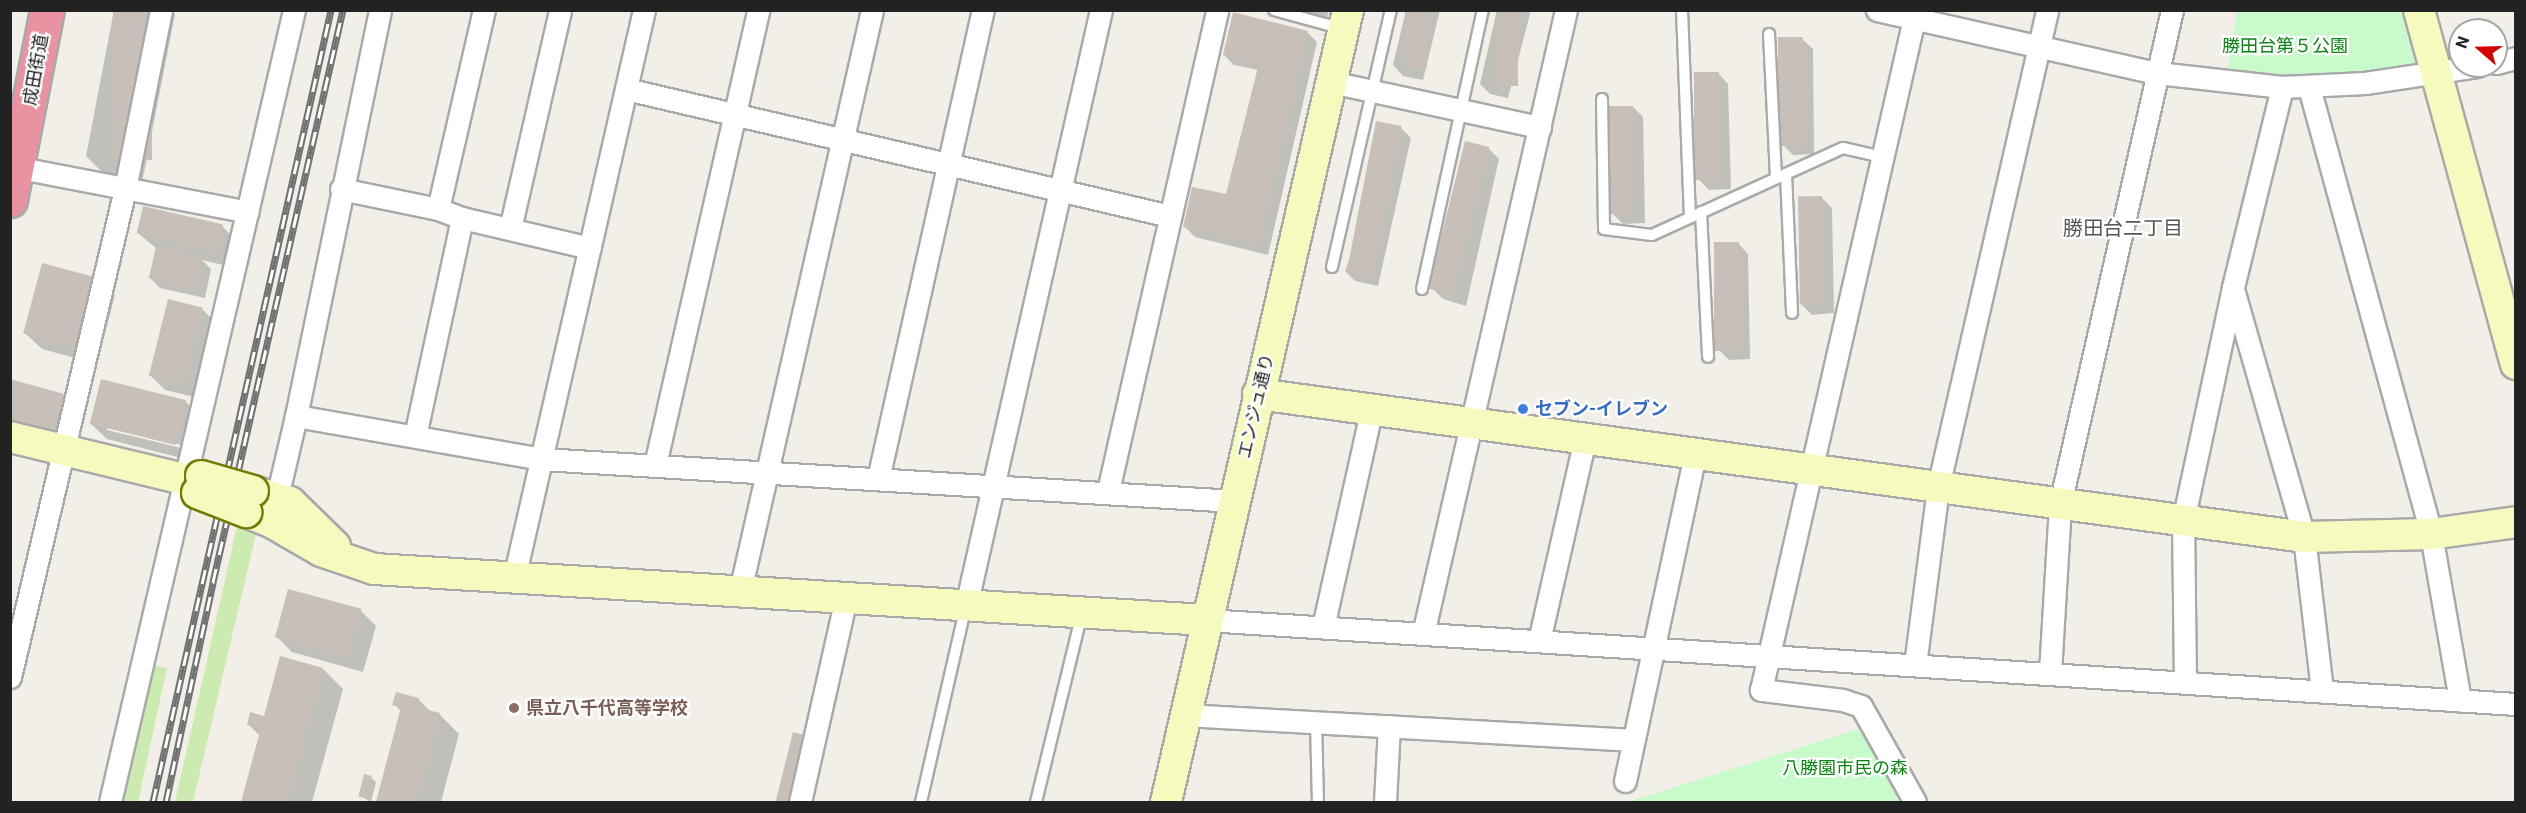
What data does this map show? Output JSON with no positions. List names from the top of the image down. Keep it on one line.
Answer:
{"streets":{"highway":["成田街道"],"street":["エンジュ通り"]},"districts":["勝田台二丁目"],"parks":["勝田台第５公園","八勝園市民の森"],"places":["セブン-イレブン","県立八千代高等学校"],"north":"left"}
